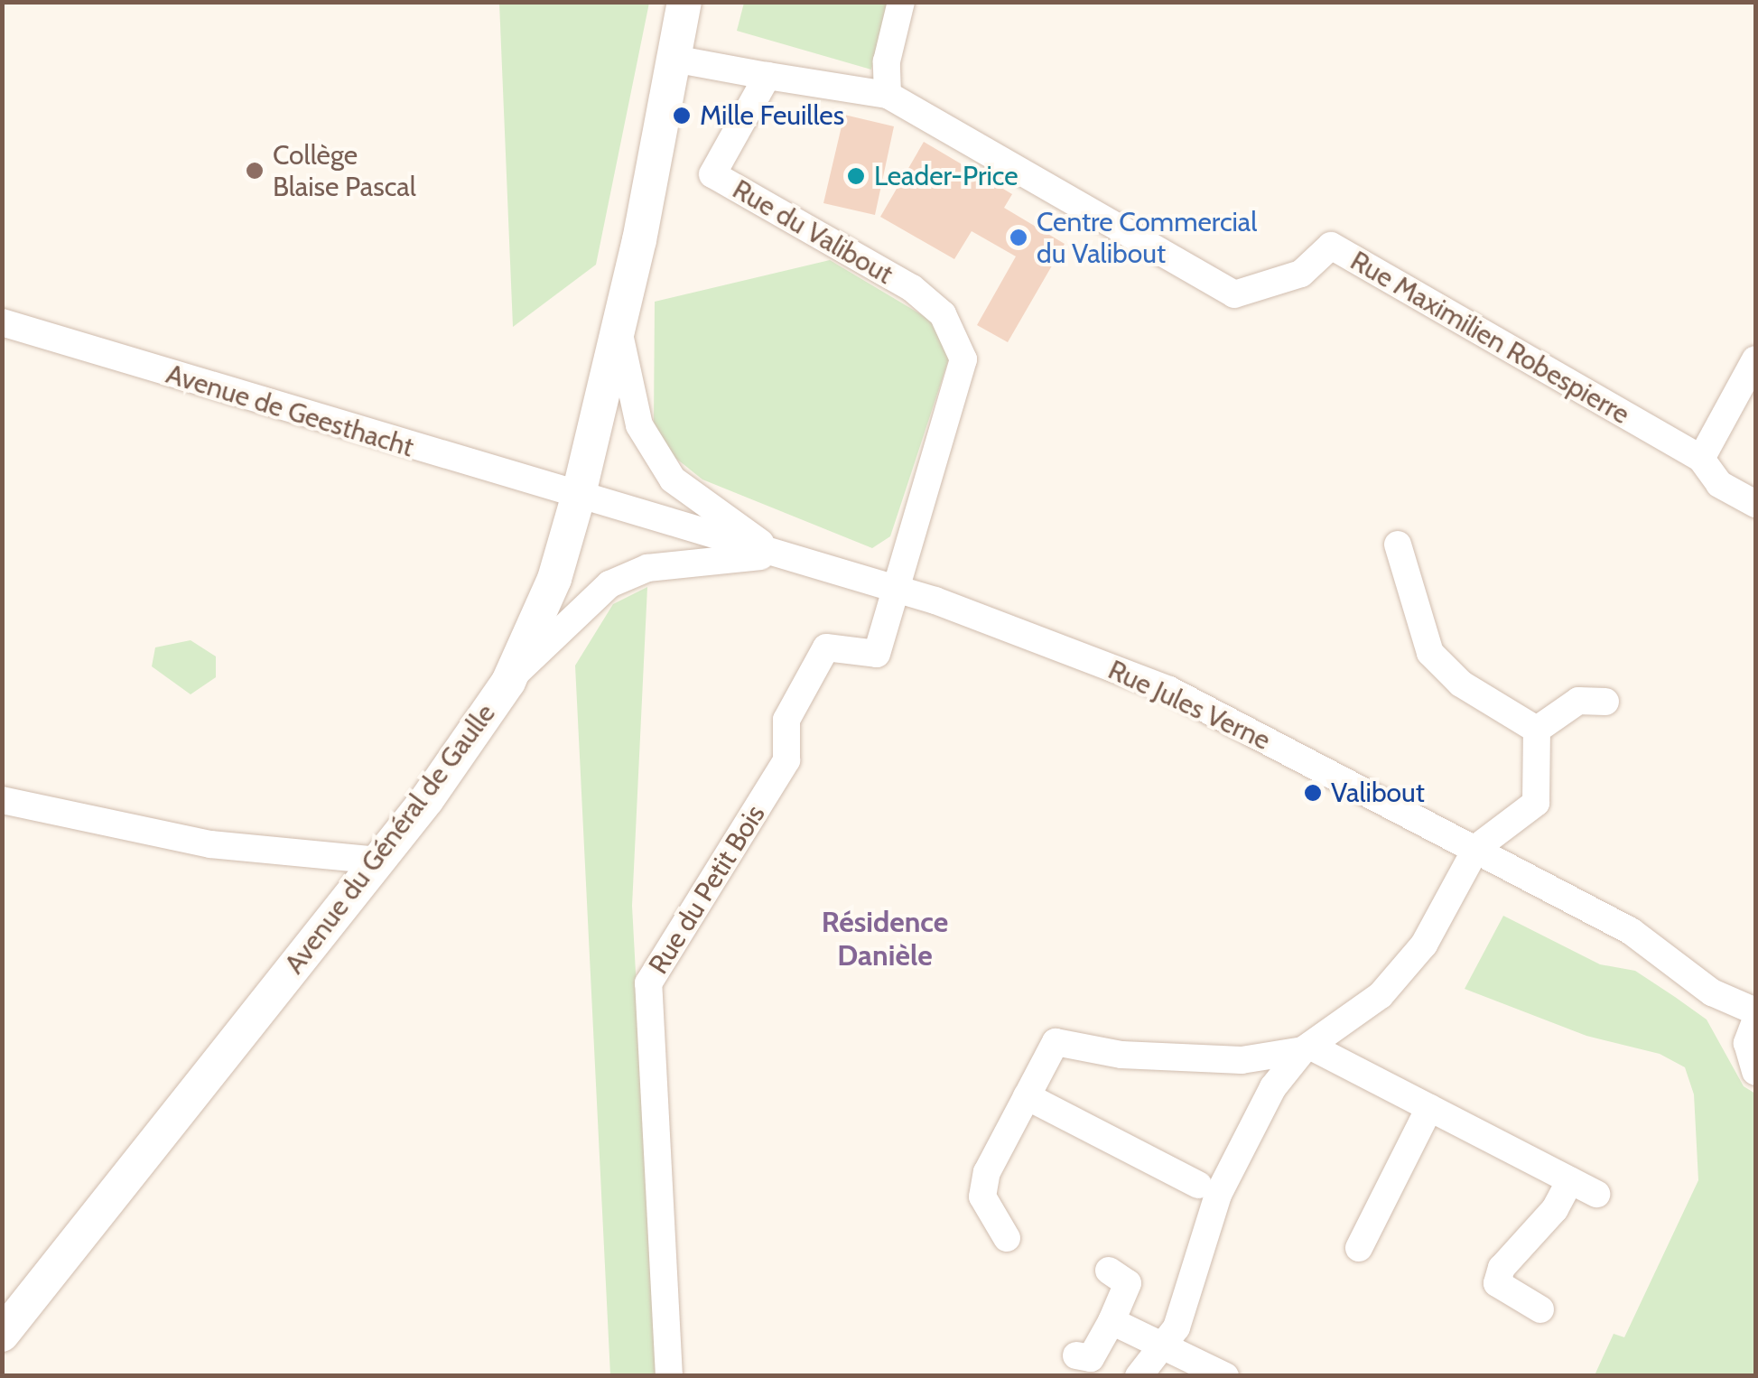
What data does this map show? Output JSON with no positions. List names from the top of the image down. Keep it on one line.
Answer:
{"streets":{"street":["Rue du Valibout","Rue Maximilien Robespierre","Avenue de Geesthacht","Rue Jules Verne","Avenue du Général de Gaulle","Rue du Petit Bois"]},"crossings":[["Rue du Valibout","Rue Jules Verne"],["Rue du Valibout","Rue du Petit Bois"],["Avenue de Geesthacht","Rue Jules Verne"],["Avenue de Geesthacht","Avenue du Général de Gaulle"],["Rue Jules Verne","Avenue du Général de Gaulle"],["Rue Jules Verne","Rue du Petit Bois"]],"districts":["Résidence Danièle"],"places":["Mille Feuilles","Collège Blaise Pascal","Leader-Price","Centre Commercial du Valibout","Valibout"]}
